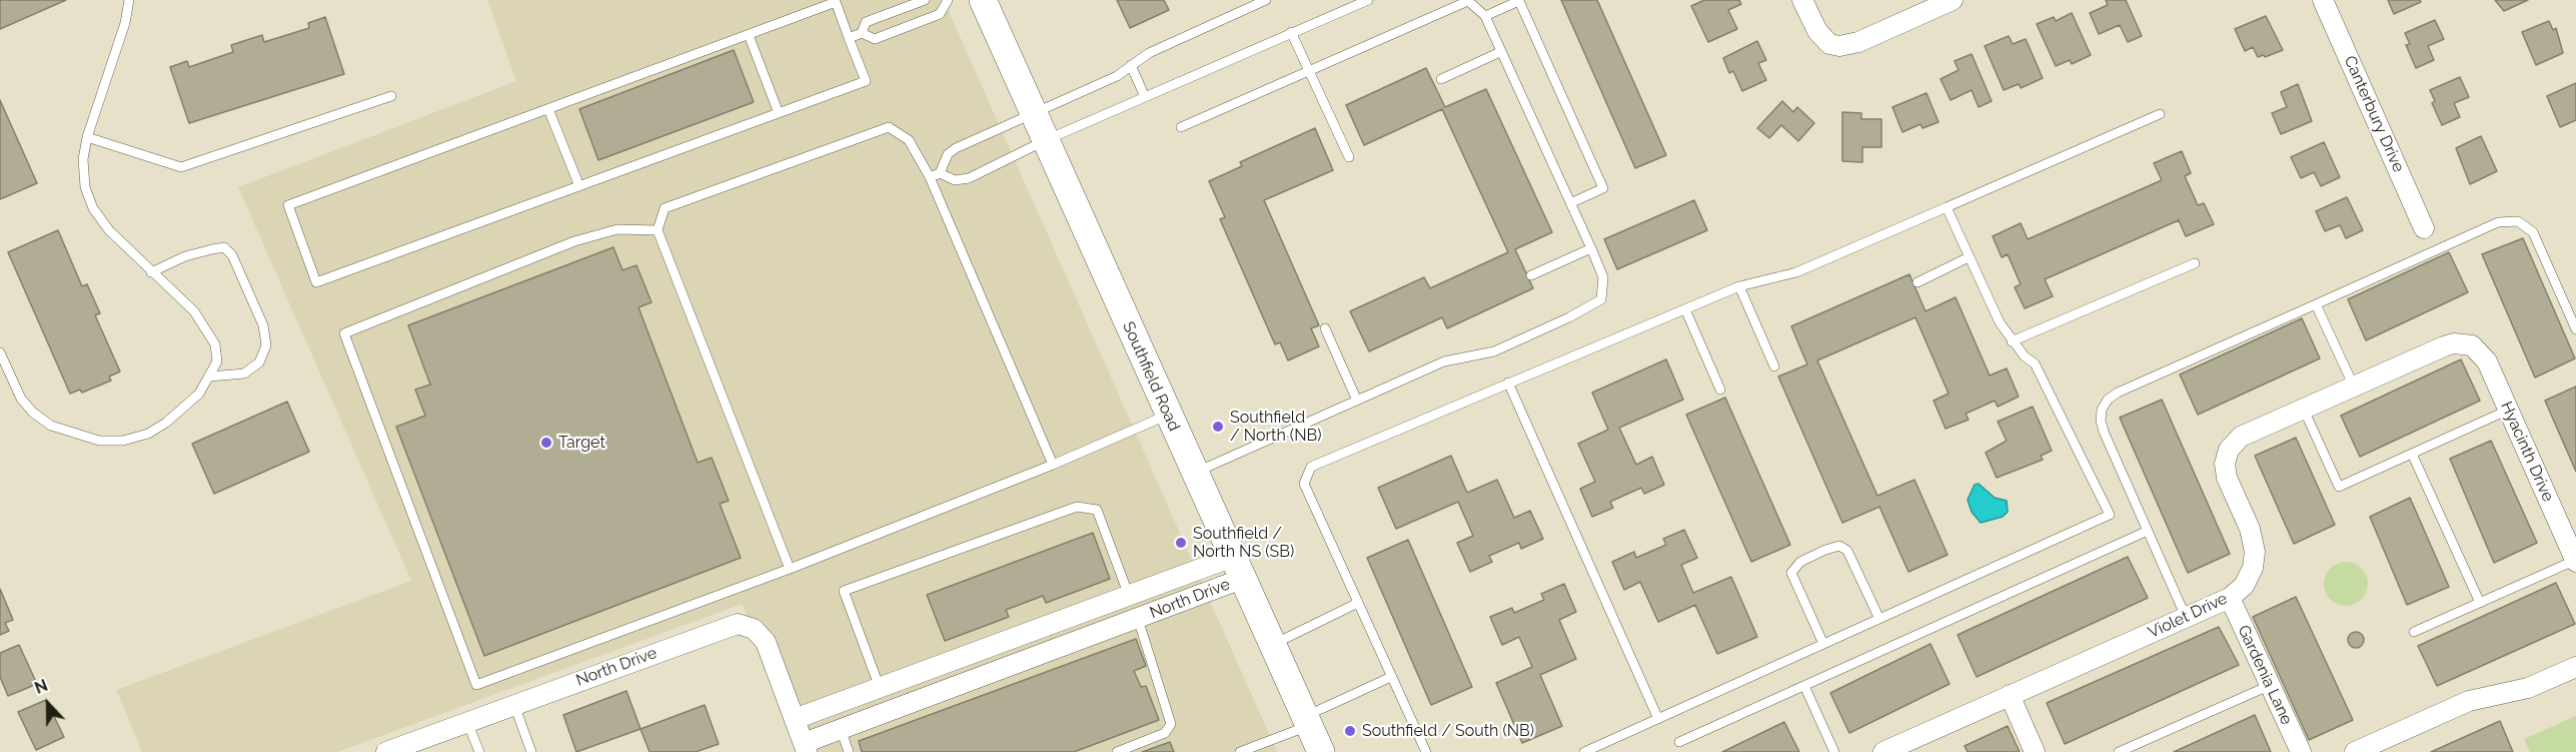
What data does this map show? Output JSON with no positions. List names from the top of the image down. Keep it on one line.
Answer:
{"streets":{"main road":["Southfield Road"],"street":["Canterbury Drive","Hyacinth Drive","North Drive","Violet Drive","Gardenia Lane"]},"crossings":[["Southfield Road","North Drive"],["Hyacinth Drive","Violet Drive"],["Violet Drive","Gardenia Lane"]],"places":["Southfield / North (NB)","Target","Southfield / North NS (SB)","Southfield / South (NB)"],"north":"top"}
